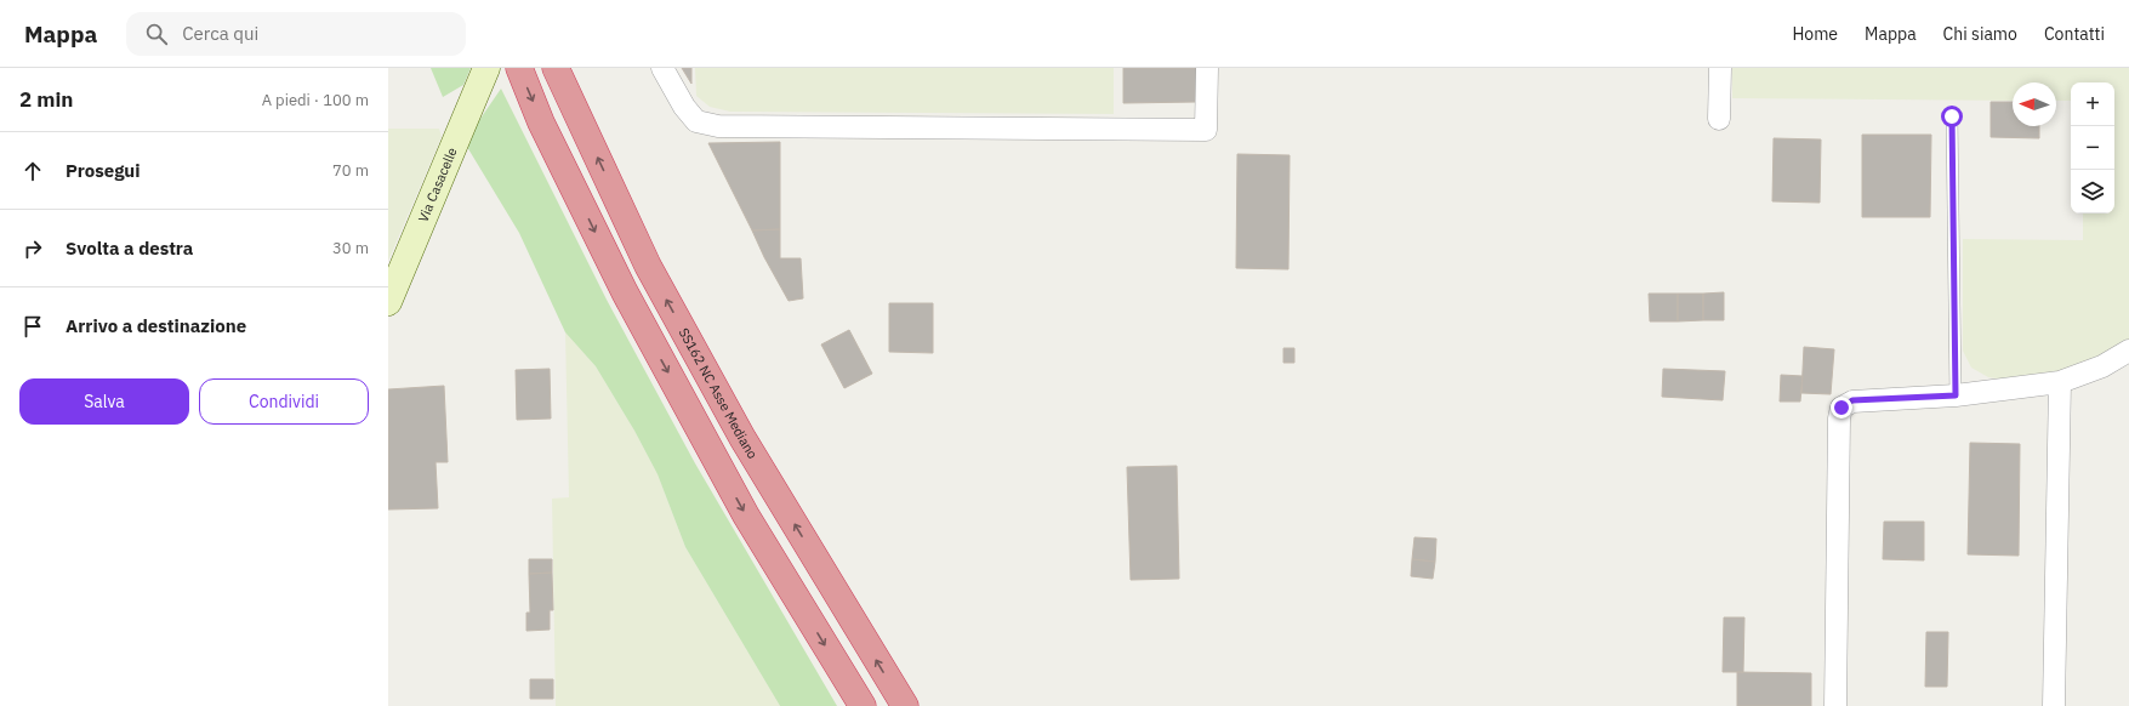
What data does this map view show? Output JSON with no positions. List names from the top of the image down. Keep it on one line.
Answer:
{"streets":{"highway":["SS162 NC Asse Mediano"],"street":["Via Casacelle"]},"north":"left","page":{"header":"Mappa","search":"Cerca qui","nav":["Home","Mappa","Chi siamo","Contatti"],"heading":["2 min","A piedi · 100 m"],"map_buttons":["+","−"],"list":[["Prosegui","70 m"],["Svolta a destra","30 m"],"Arrivo a destinazione"],"buttons":["Salva","Condividi"]}}
